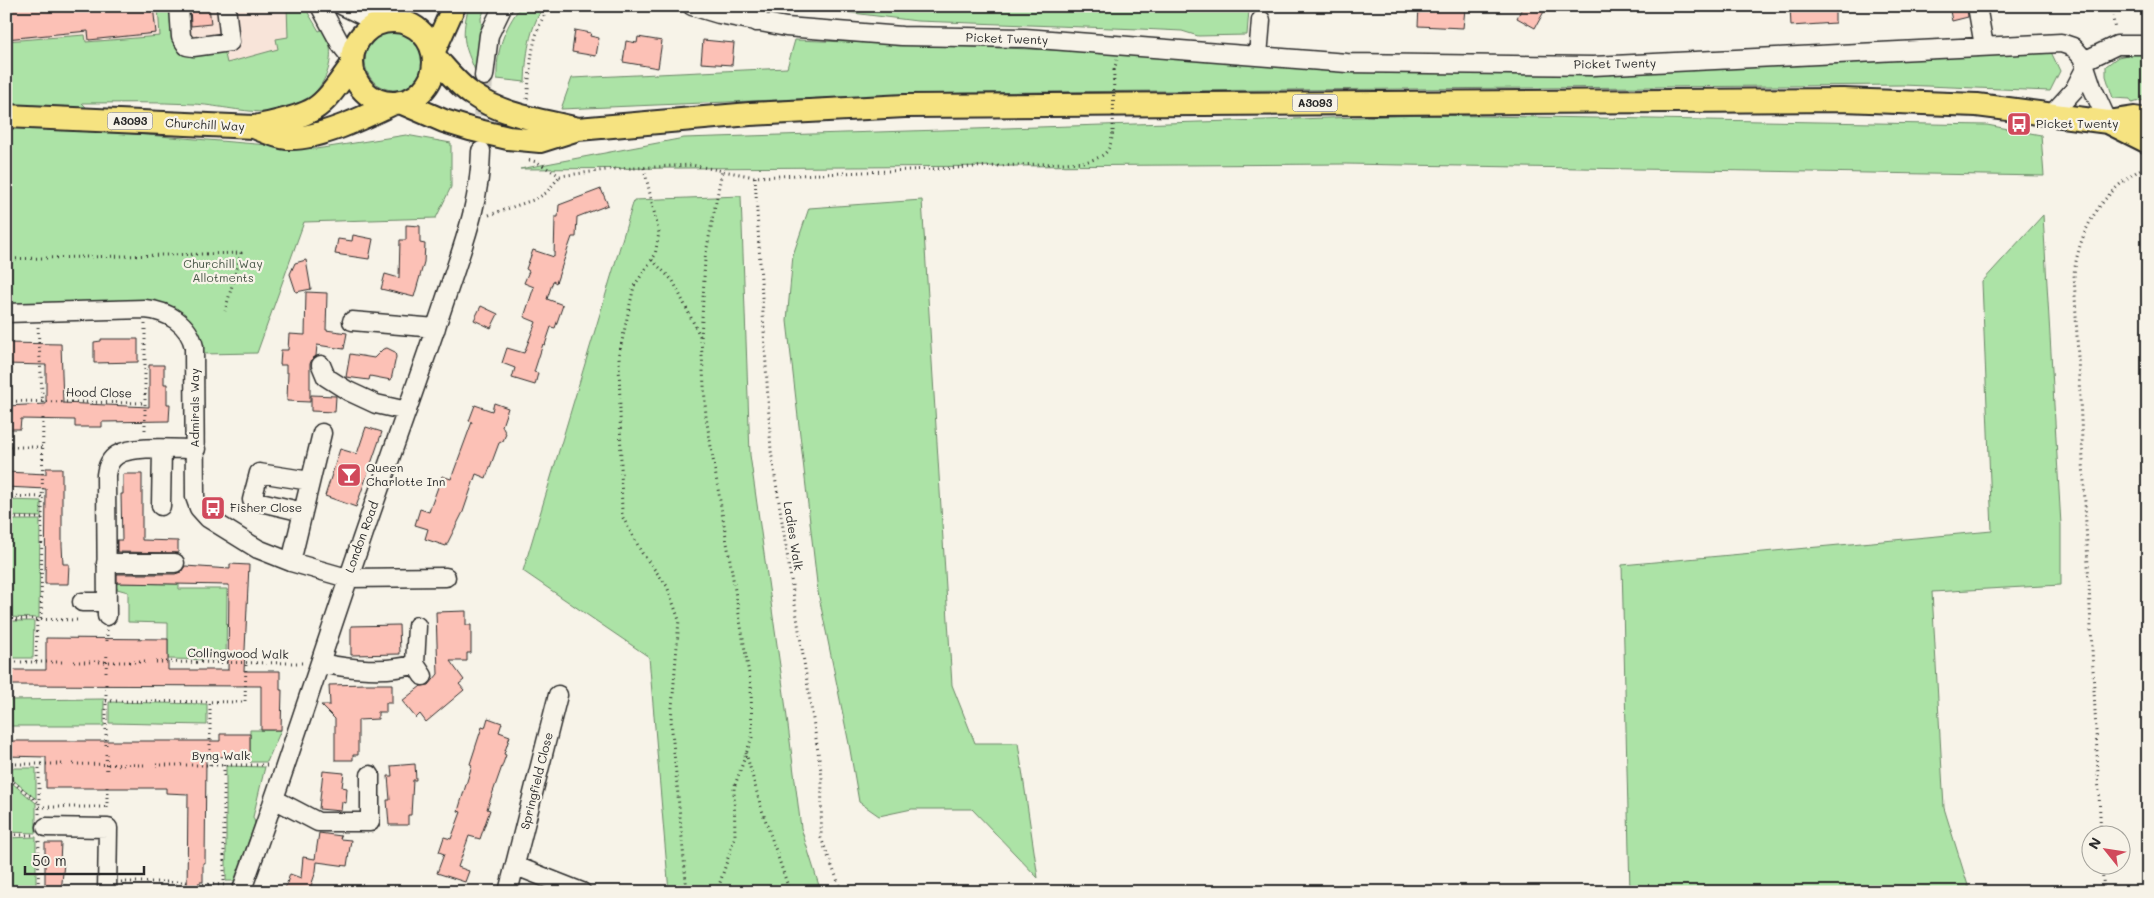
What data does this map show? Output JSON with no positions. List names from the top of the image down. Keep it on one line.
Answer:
{"streets":{"main road":["A3093","Churchill Way"],"street":["Picket Twenty","Admirals Way","London Road","Springfield Close"],"path":["Hood Close","Ladies Walk","Collingwood Walk","Byng Walk"]},"crossings":[["A3093","Churchill Way"],["Admirals Way","London Road"],["London Road","Collingwood Walk"],["London Road","Byng Walk"]],"parks":["Churchill Way Allotments"],"places":{"bus stop":["Picket Twenty","Fisher Close"],"bar":["Queen Charlotte Inn"]},"scale_bar":"50 m","north":"top left"}
